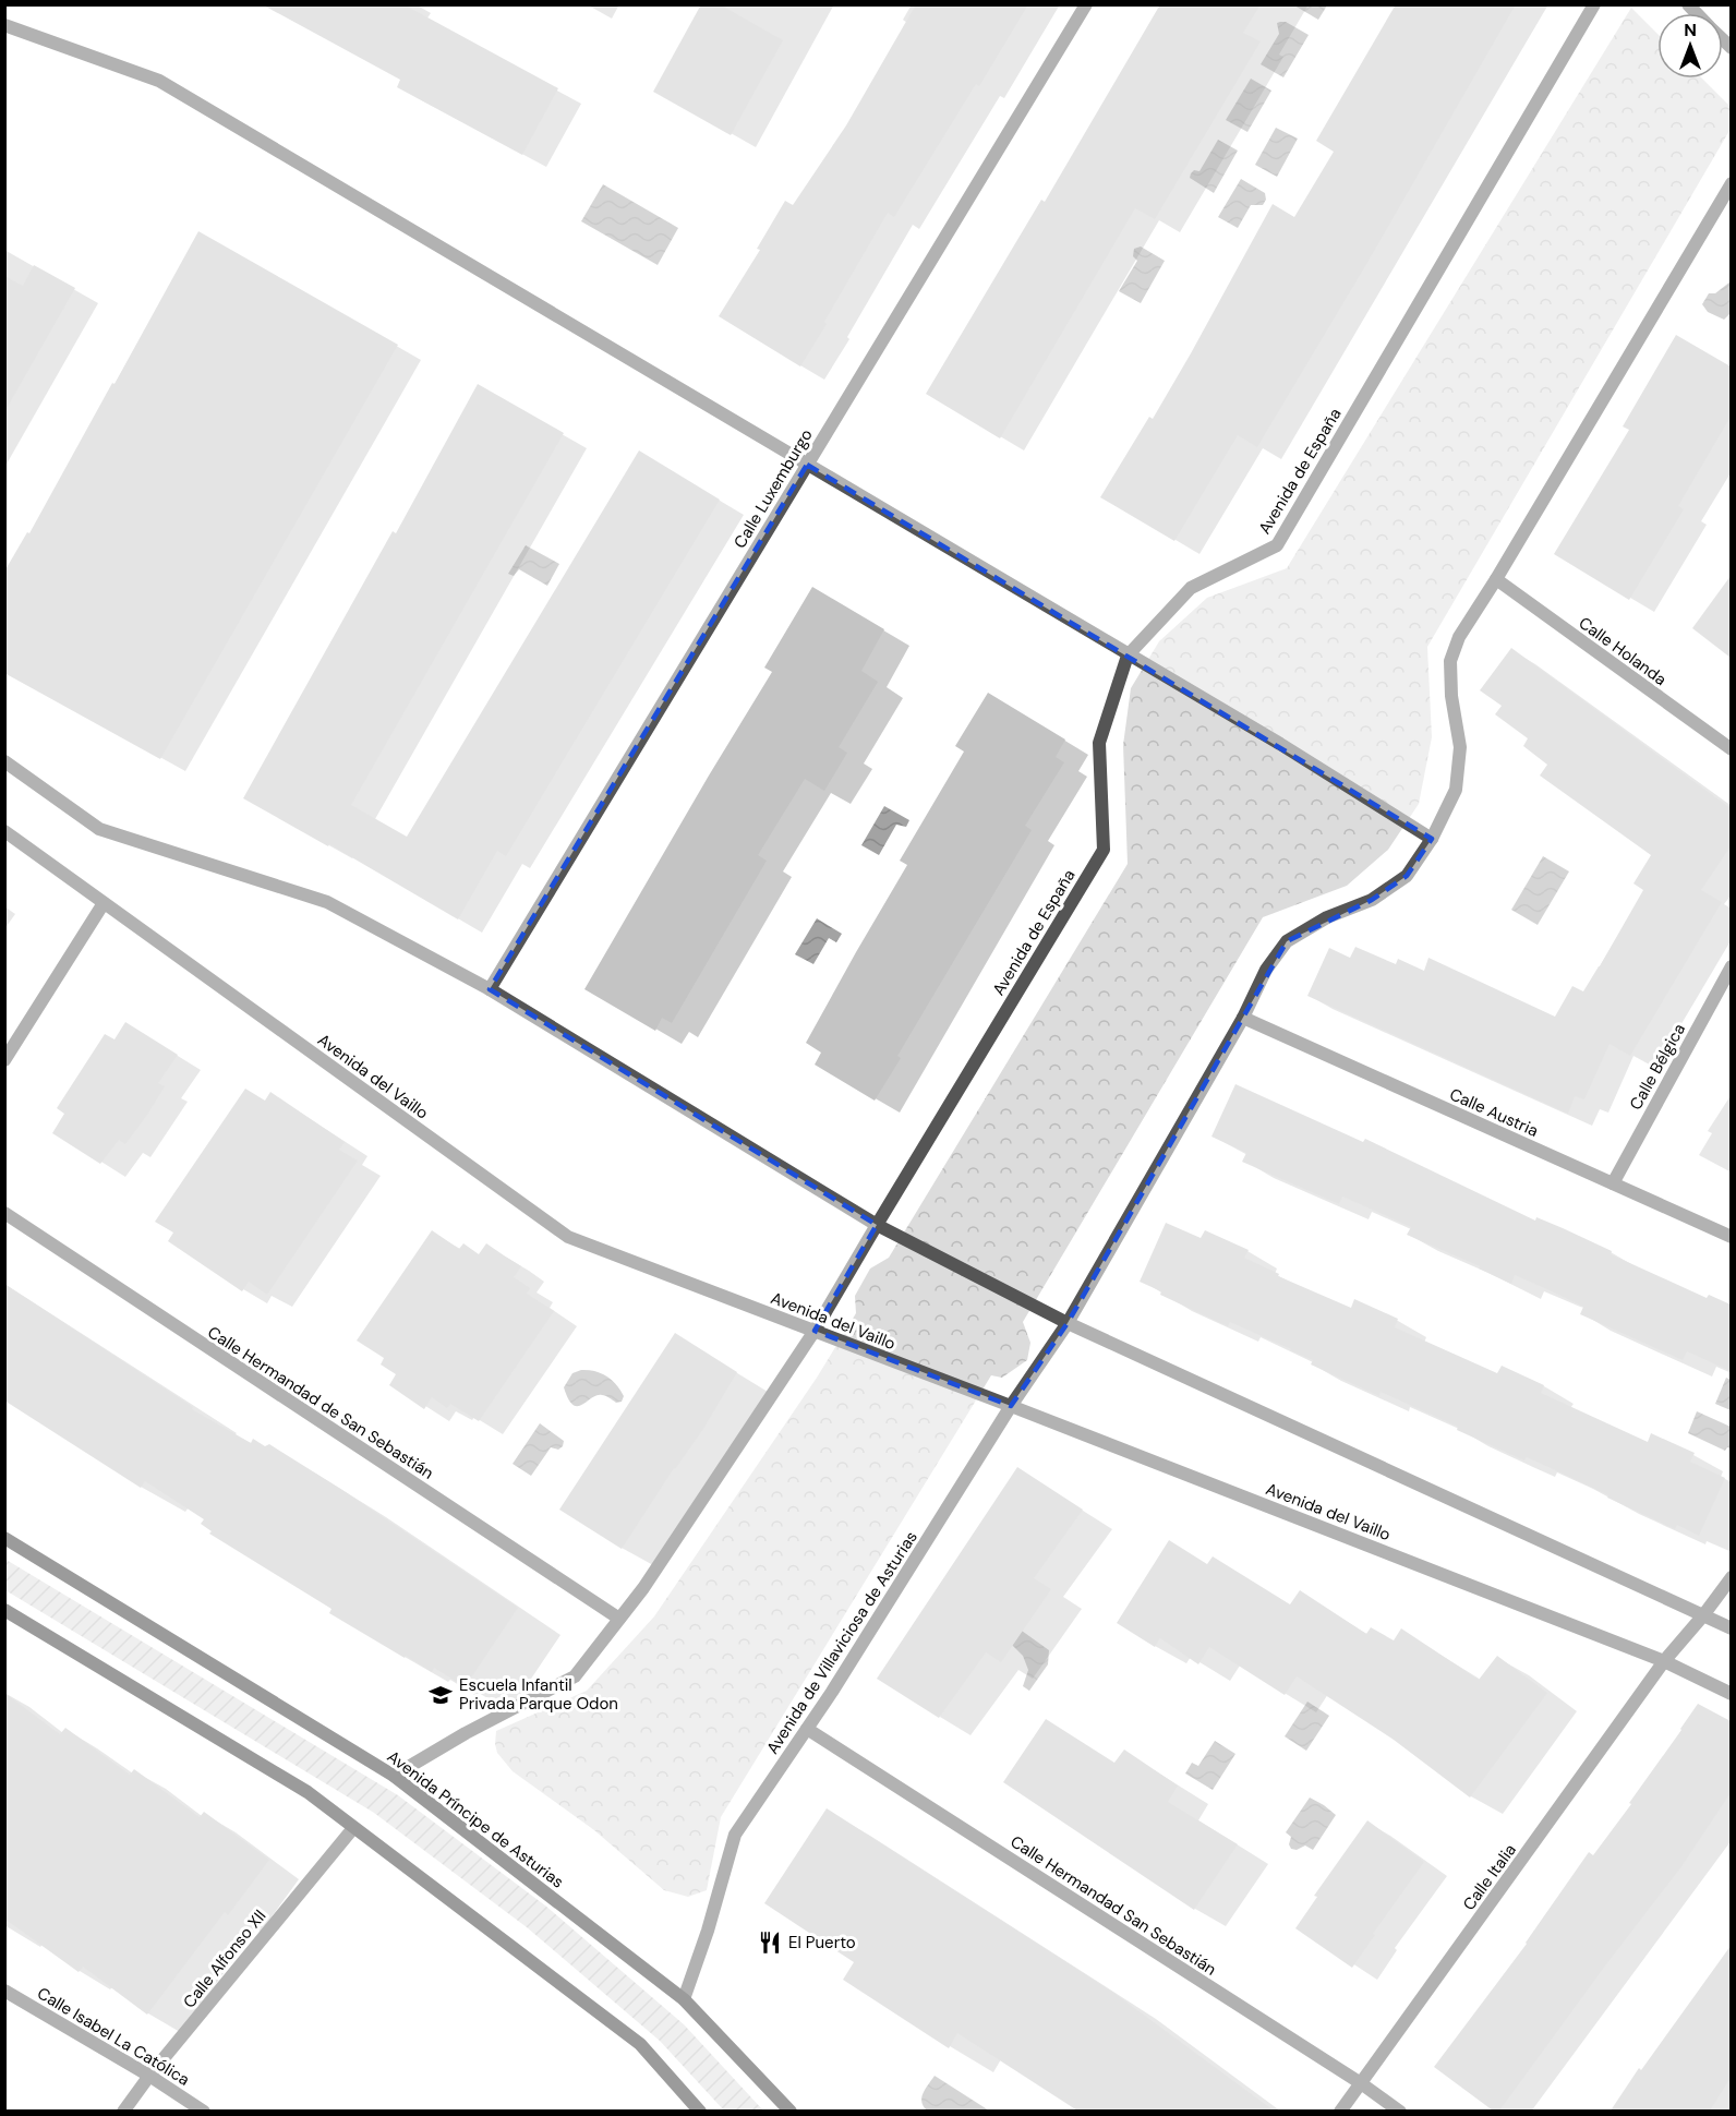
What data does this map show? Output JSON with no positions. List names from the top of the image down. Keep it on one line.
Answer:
{"streets":{"street":["Avenida de España","Calle Luxemburgo","Calle Holanda","Calle Bélgica","Avenida del Vaillo","Calle Austria","Calle Hermandad de San Sebastián","Avenida de Villaviciosa de Asturias","Avenida Príncipe de Asturias","Calle Italia","Calle Hermandad San Sebastián","Calle Alfonso XII","Calle Isabel La Católica"]},"crossings":[["Avenida de España","Avenida del Vaillo"],["Calle Bélgica","Calle Austria"],["Avenida del Vaillo","Avenida de Villaviciosa de Asturias"],["Avenida del Vaillo","Calle Italia"],["Avenida de Villaviciosa de Asturias","Avenida Príncipe de Asturias"],["Avenida de Villaviciosa de Asturias","Calle Hermandad San Sebastián"],["Calle Italia","Calle Hermandad San Sebastián"],["Calle Alfonso XII","Calle Isabel La Católica"]],"places":{"school or university":["Escuela Infantil Privada Parque Odon"],"restaurant":["El Puerto"]},"north":"top"}
